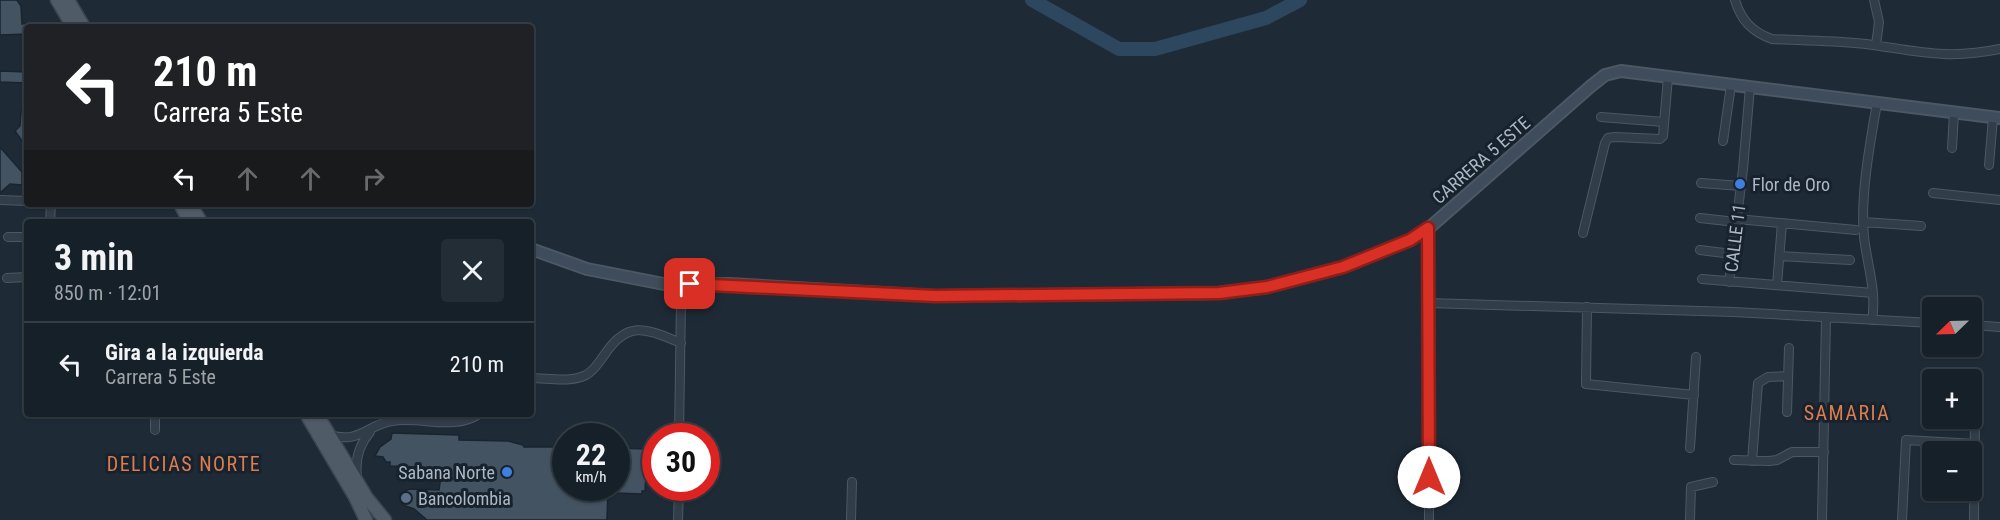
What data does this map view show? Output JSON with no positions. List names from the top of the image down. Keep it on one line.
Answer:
{"streets":{"street":["CARRERA 5 ESTE","CALLE 11"]},"crossings":[["CARRERA 5 ESTE","CALLE 11"]],"districts":["SAMARIA","DELICIAS NORTE"],"places":["Flor de Oro","Sabana Norte","Bancolombia"],"north":"bottom left","page":{"turn":["210 m","Carrera 5 Este"],"heading":["3 min","850 m · 12:01"],"map_buttons":["+","−"],"list":[{"name":"Gira a la izquierda","note":"Carrera 5 Este","value":"210 m"}],"speed":"22 km/h","limit":"30"}}
